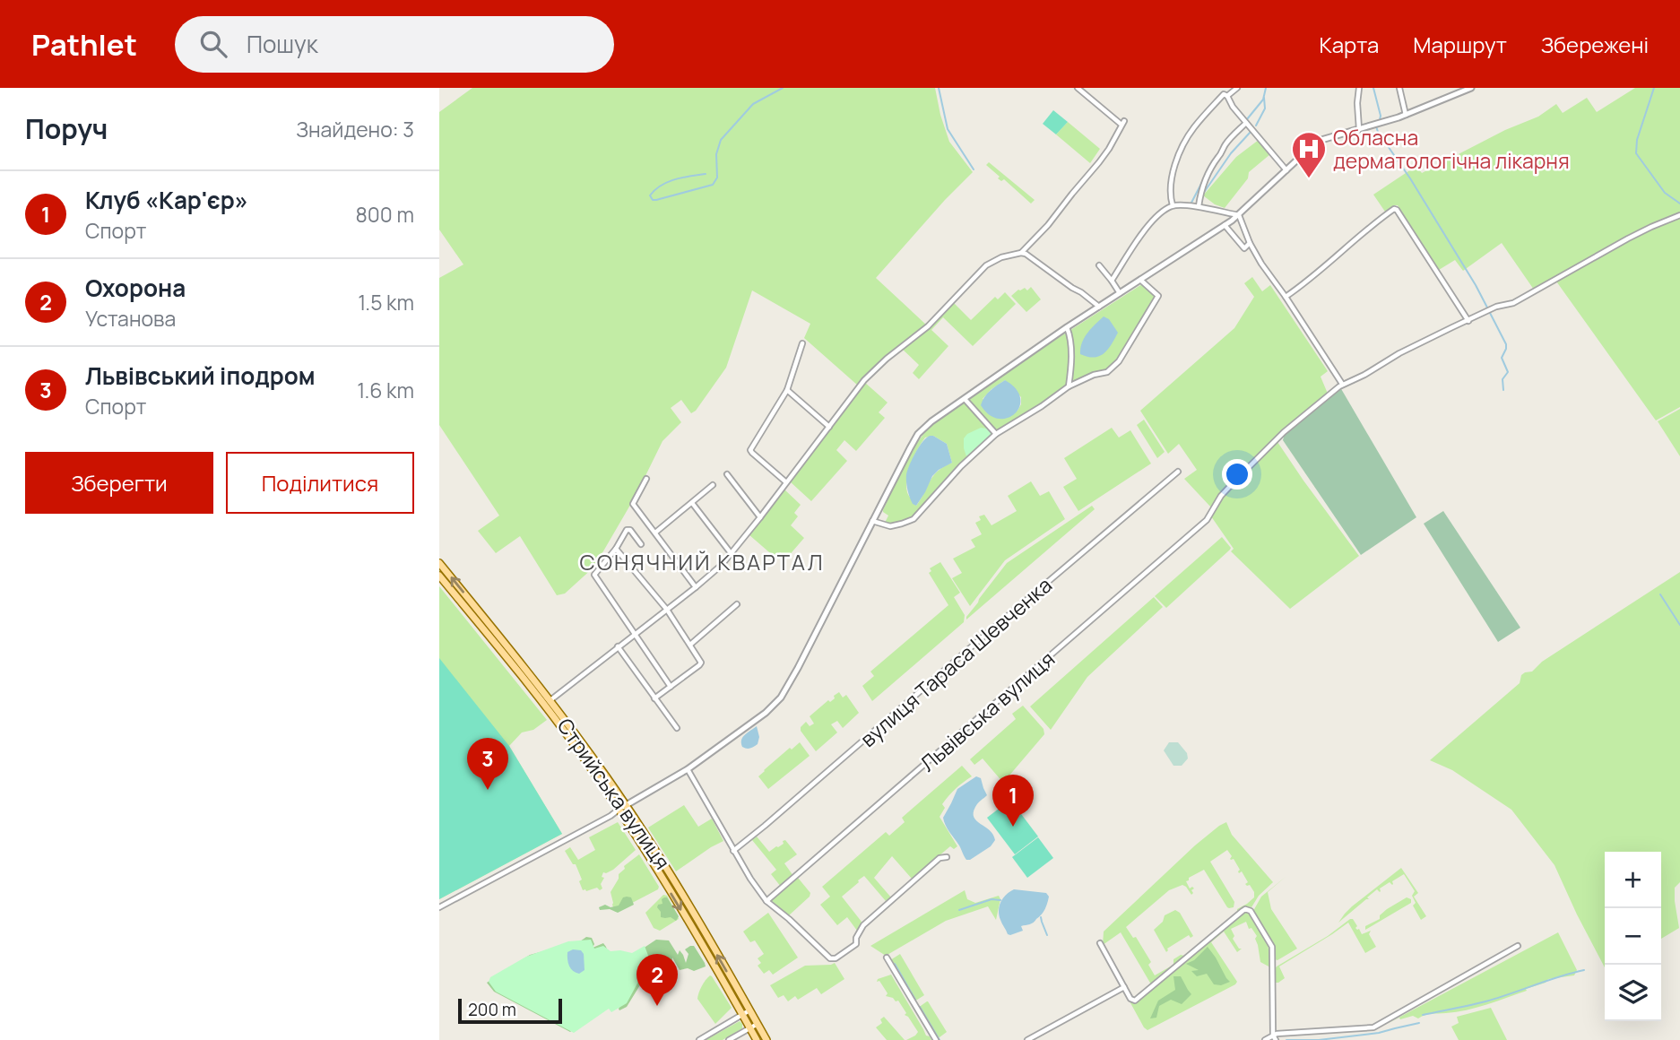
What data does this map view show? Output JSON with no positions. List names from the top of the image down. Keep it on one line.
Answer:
{"streets":{"main road":["Стрийська вулиця"],"street":["вулиця Тараса Шевченка","Львівська вулиця"]},"districts":["СОНЯЧНИЙ КВАРТАЛ"],"places":{"hospital":["Обласна дерматологічна лікарня"]},"scale_bar":"200 m","page":{"header":"Pathlet","search":"Пошук","nav":["Карта","Маршрут","Збережені"],"heading":["Поруч","Знайдено: 3"],"list":[{"mark":"1","name":"Клуб «Кар'єр»","note":"Спорт","value":"800 m"},{"mark":"2","name":"Охорона","note":"Установа","value":"1.5 km"},{"mark":"3","name":"Львівський іподром","note":"Спорт","value":"1.6 km"}],"buttons":["Зберегти","Поділитися"],"pins":["3","1","2"],"map_buttons":["+","−"],"scale":"200 m"}}
